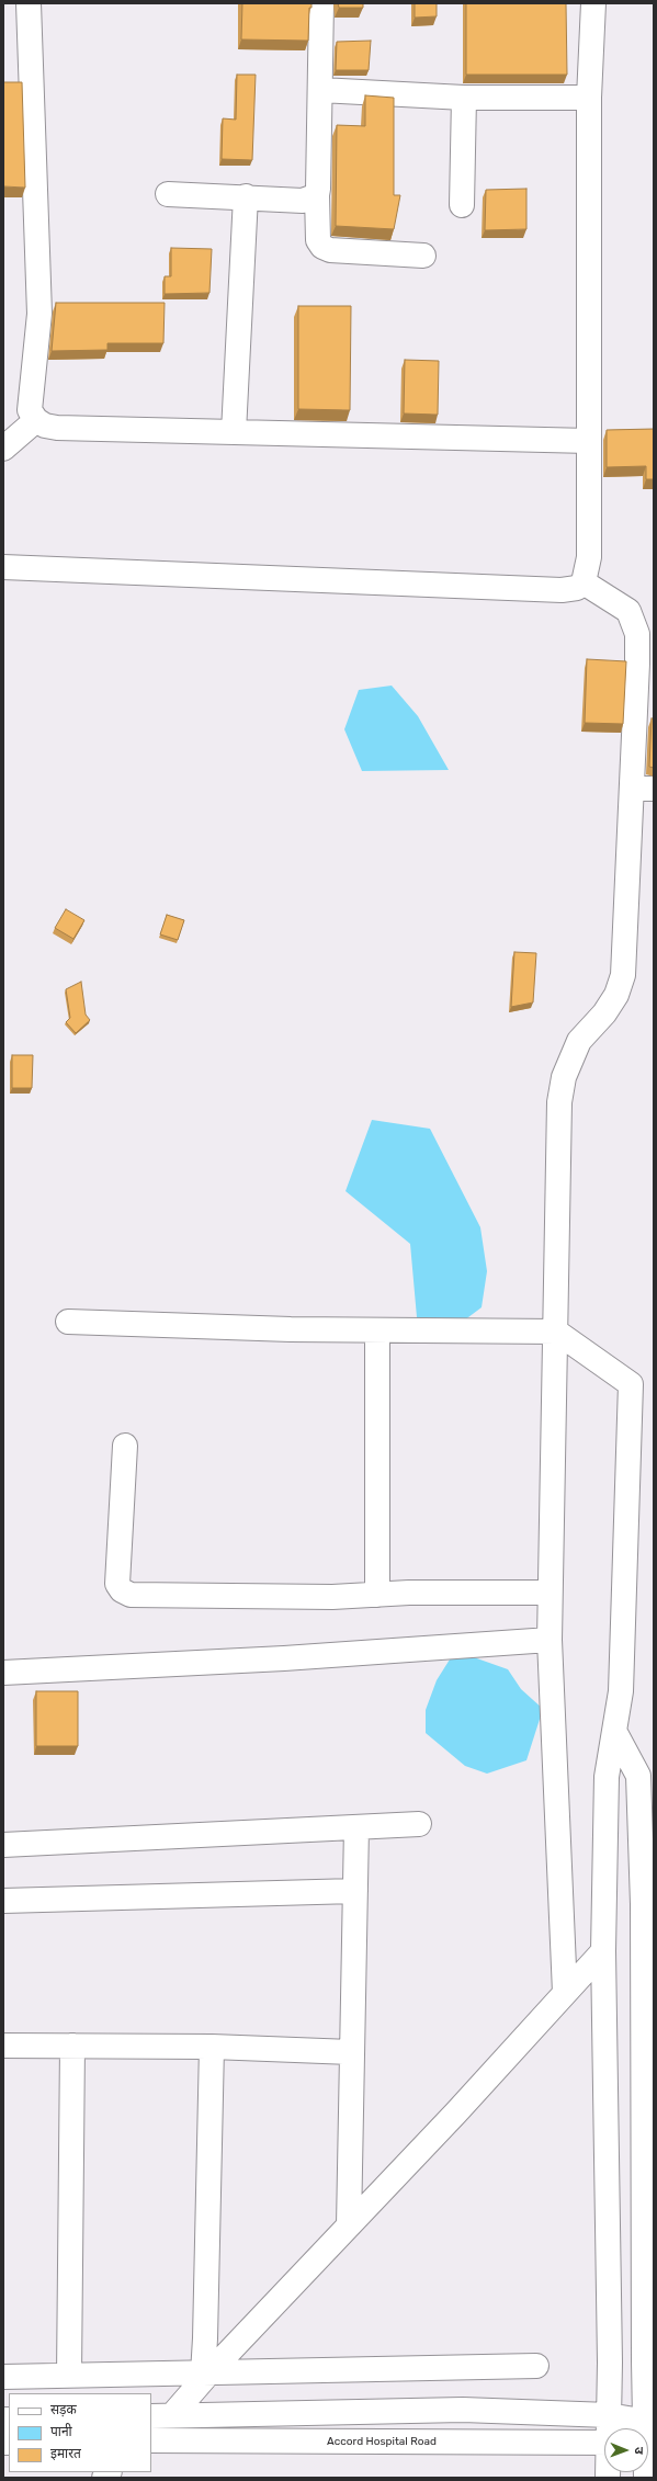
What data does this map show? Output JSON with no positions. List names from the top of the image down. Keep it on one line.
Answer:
{"streets":{"street":["Accord Hospital Road"]},"legend":["सड़क","पानी","इमारत"],"north":"right"}
